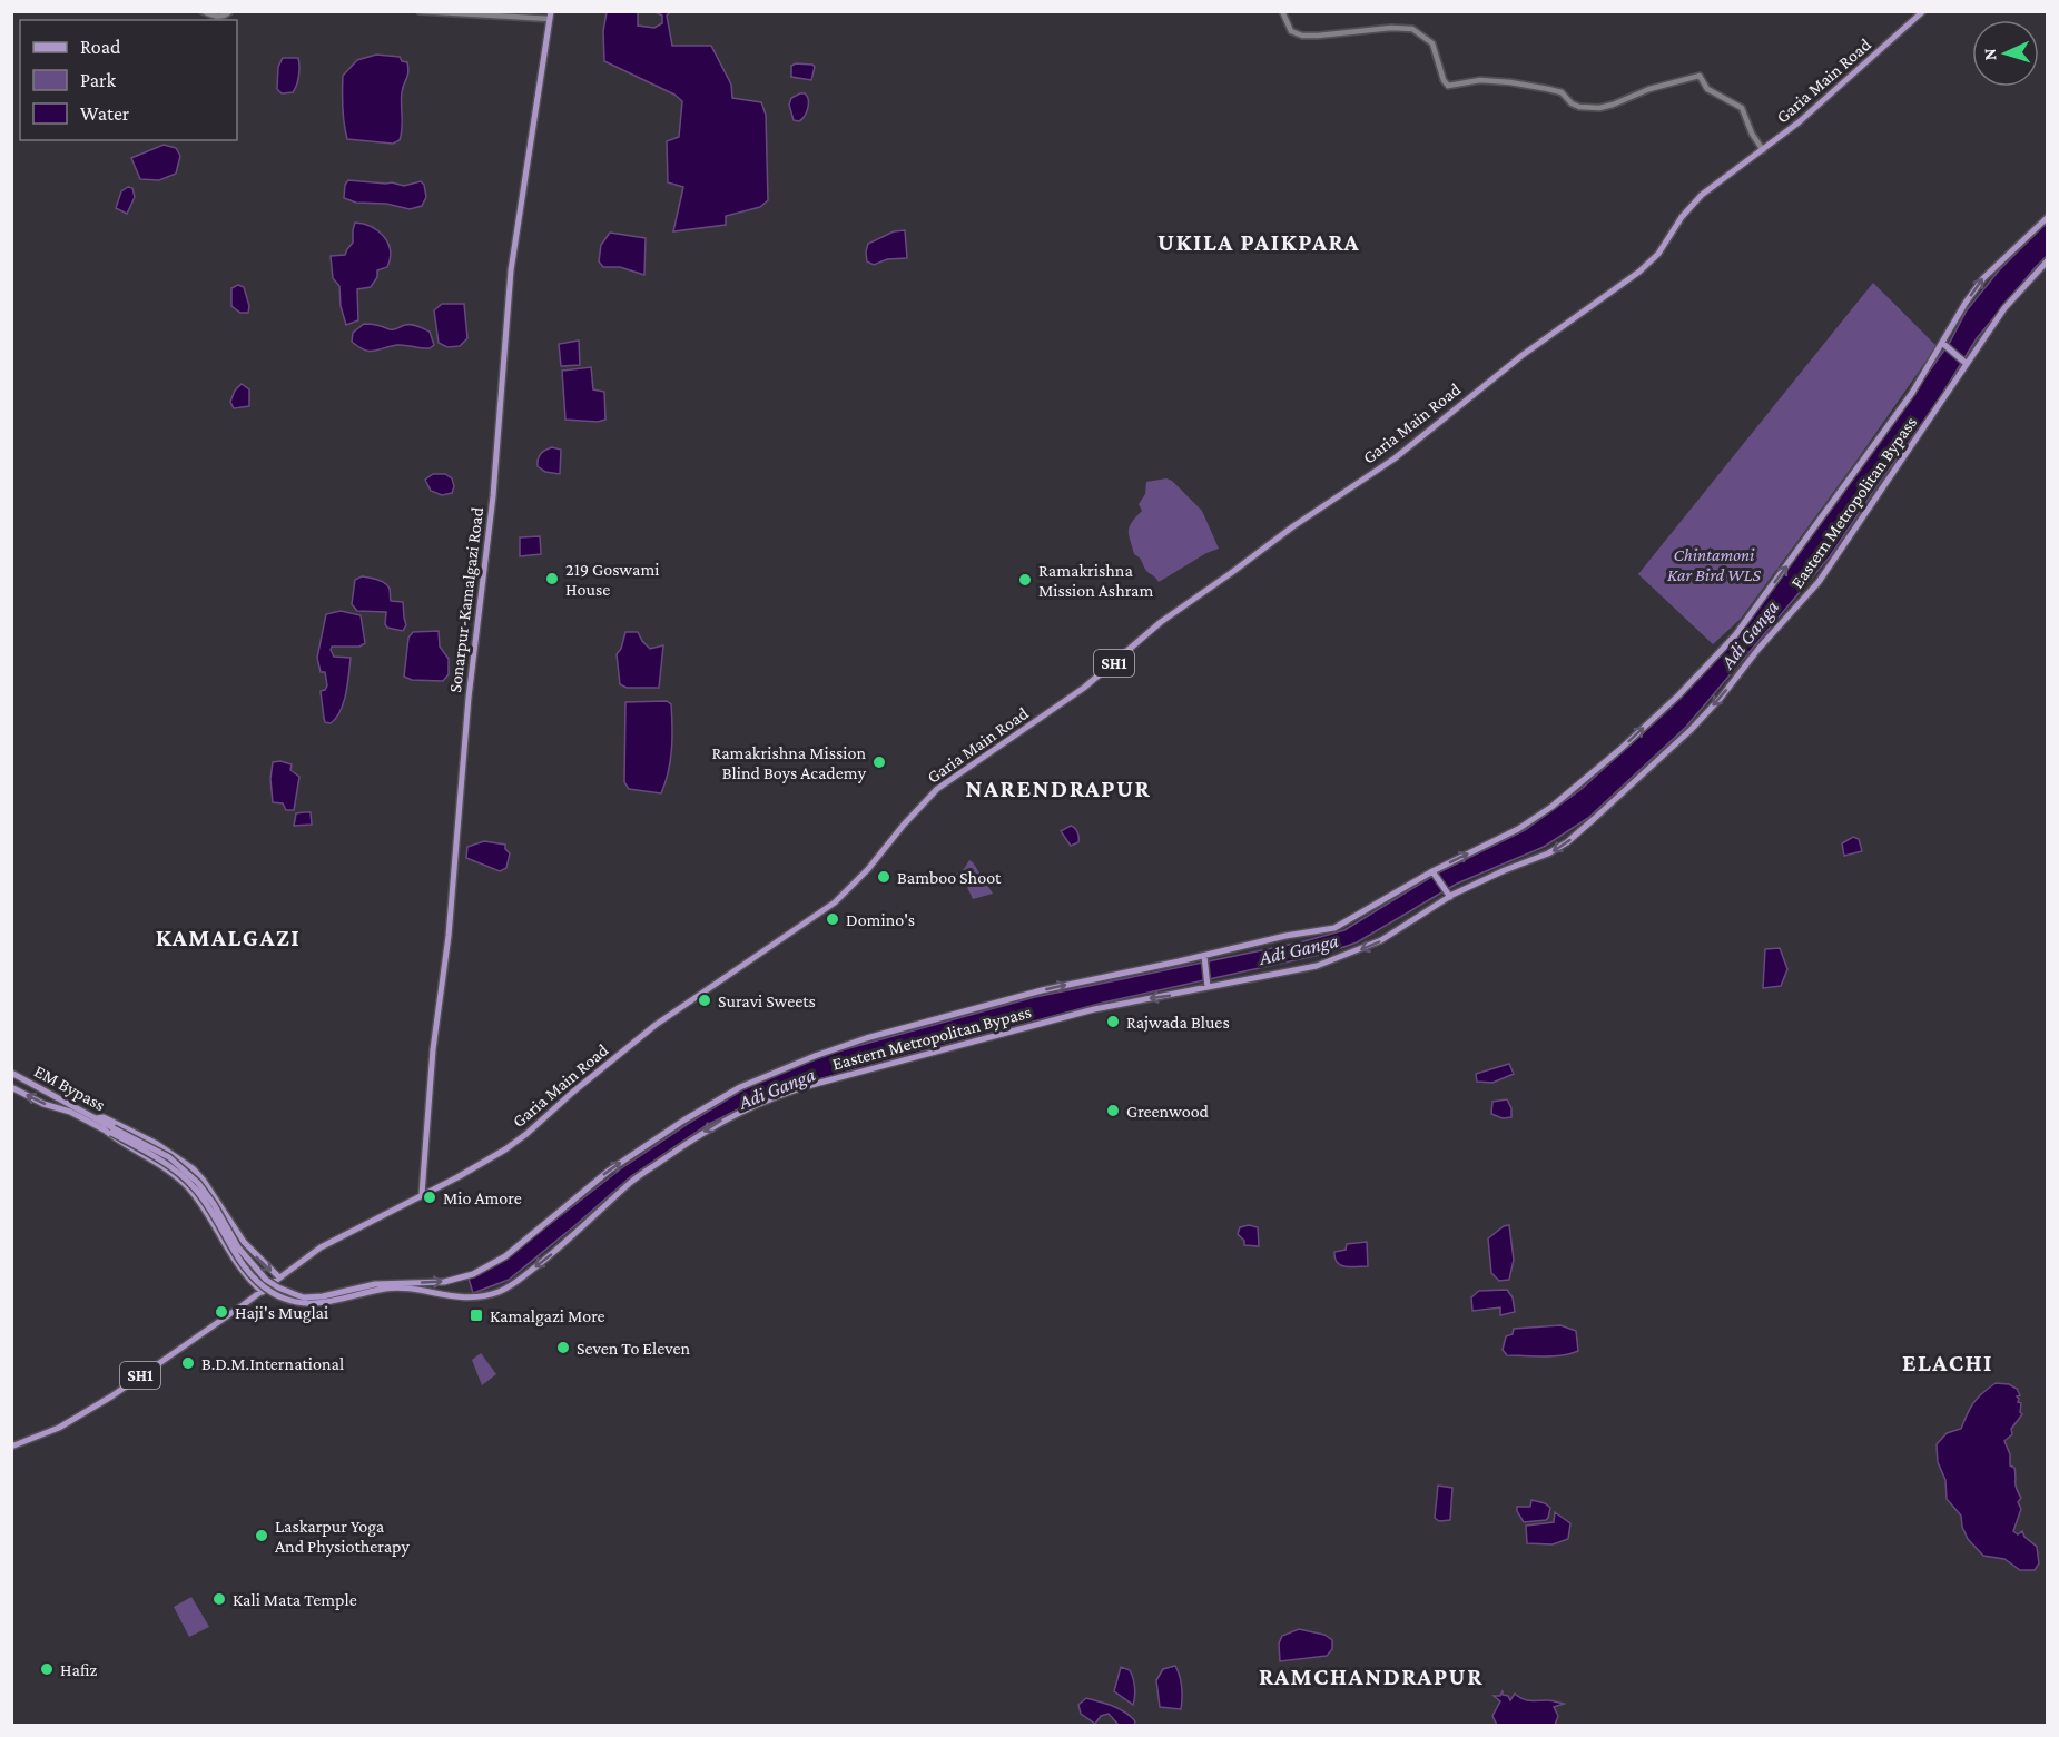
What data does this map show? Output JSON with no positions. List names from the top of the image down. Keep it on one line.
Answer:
{"streets":{"main road":["Garia Main Road","Eastern Metropolitan Bypass","Sonarpur-Kamalgazi Road","SH1","EM Bypass"]},"crossings":[["Garia Main Road","Sonarpur-Kamalgazi Road"],["Eastern Metropolitan Bypass","EM Bypass"]],"districts":["UKILA PAIKPARA","NARENDRAPUR","KAMALGAZI","ELACHI","RAMCHANDRAPUR"],"water":["Adi Ganga"],"parks":["Chintamoni Kar Bird WLS"],"places":{"other":["219 Goswami House","Ramakrishna Mission Ashram","Ramakrishna Mission Blind Boys Academy","Bamboo Shoot","Domino's","Suravi Sweets","Rajwada Blues","Greenwood","Mio Amore","Haji's Muglai","Seven To Eleven","B.D.M.International","Laskarpur Yoga And Physiotherapy","Kali Mata Temple","Hafiz"],"transit":["Kamalgazi More"]},"legend":["Road","Park","Water"],"north":"left"}
